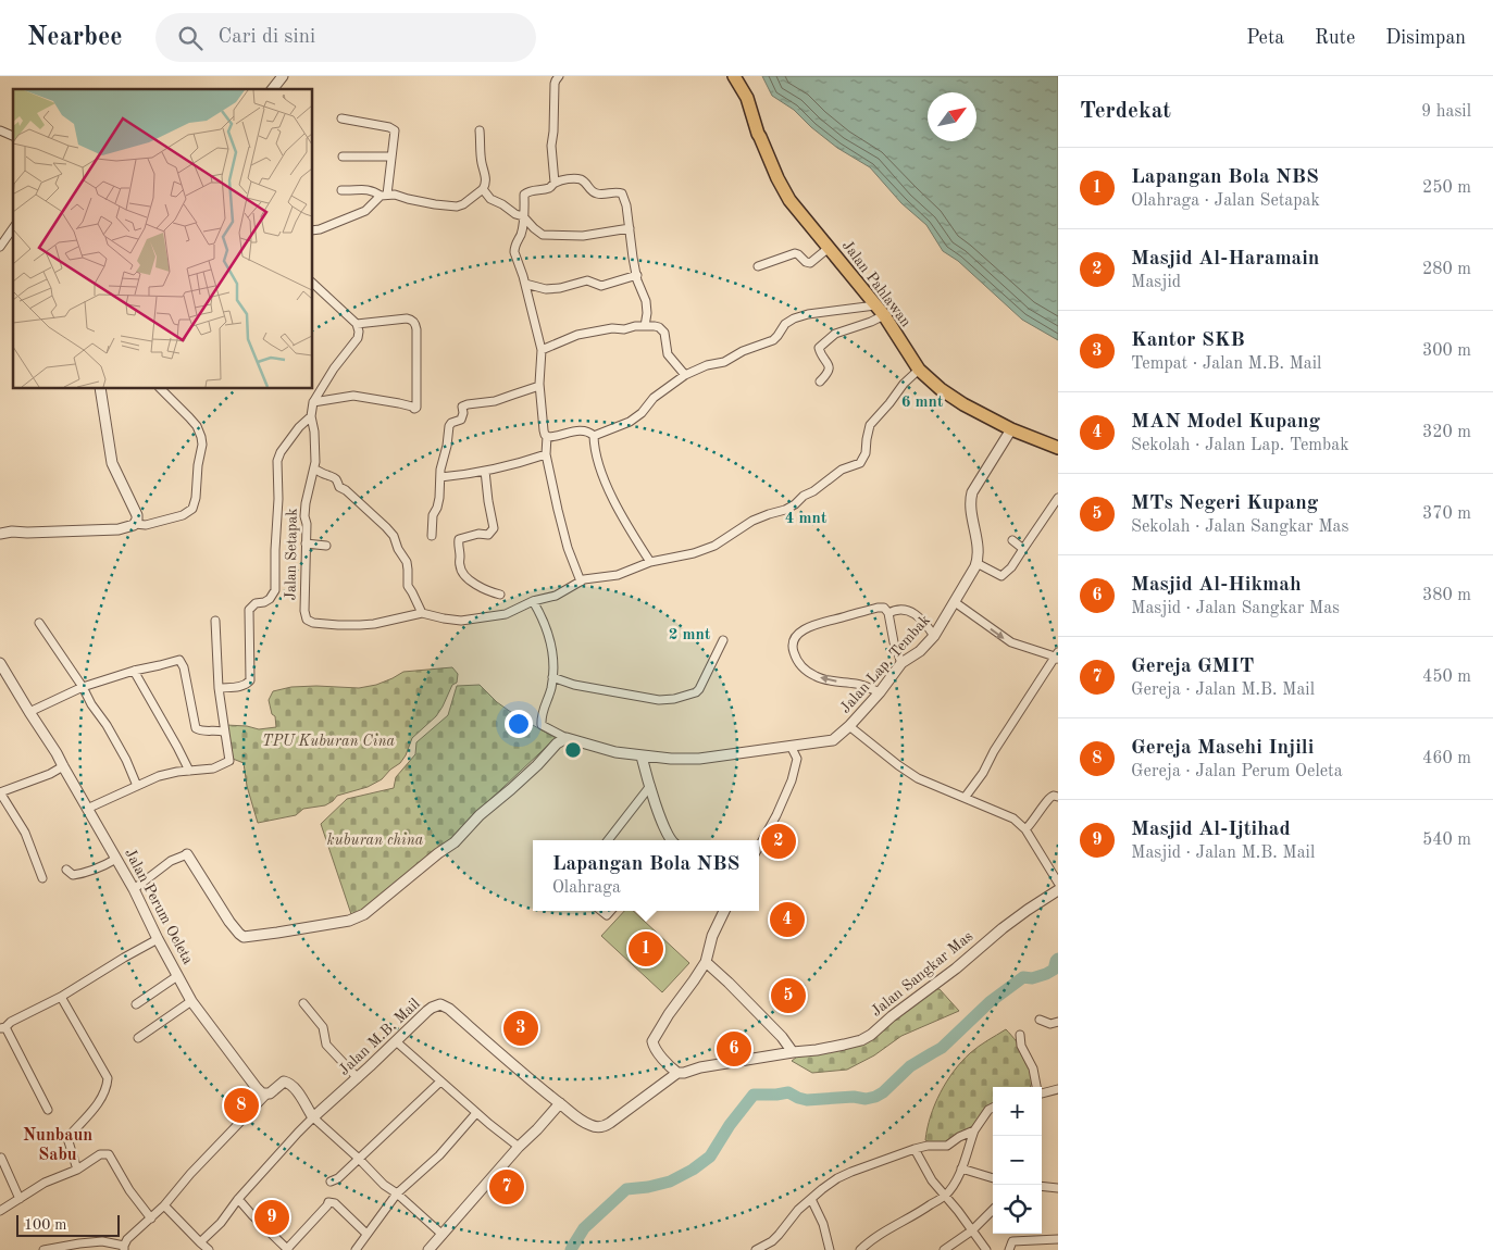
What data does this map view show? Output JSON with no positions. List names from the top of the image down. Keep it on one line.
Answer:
{"streets":{"highway":["Jalan Pahlawan"],"street":["Jalan Setapak","Jalan Lap. Tembak","Jalan Perum Oeleta","Jalan Sangkar Mas","Jalan M.B. Mail"]},"crossings":[["Jalan Pahlawan","Jalan Setapak"]],"districts":["Nunbaun Sabu"],"parks":["TPU Kuburan Cina","kuburan china"],"scale_bar":"100 m","north":"top right","page":{"header":"Nearbee","search":"Cari di sini","nav":["Peta","Rute","Disimpan"],"heading":["Terdekat","9 hasil"],"list":[{"mark":"1","name":"Lapangan Bola NBS","note":"Olahraga · Jalan Setapak","value":"250 m"},{"mark":"2","name":"Masjid Al-Haramain","note":"Masjid","value":"280 m"},{"mark":"3","name":"Kantor SKB","note":"Tempat · Jalan M.B. Mail","value":"300 m"},{"mark":"4","name":"MAN Model Kupang","note":"Sekolah · Jalan Lap. Tembak","value":"320 m"},{"mark":"5","name":"MTs Negeri Kupang","note":"Sekolah · Jalan Sangkar Mas","value":"370 m"},{"mark":"6","name":"Masjid Al-Hikmah","note":"Masjid · Jalan Sangkar Mas","value":"380 m"},{"mark":"7","name":"Gereja GMIT","note":"Gereja · Jalan M.B. Mail","value":"450 m"},{"mark":"8","name":"Gereja Masehi Injili","note":"Gereja · Jalan Perum Oeleta","value":"460 m"},{"mark":"9","name":"Masjid Al-Ijtihad","note":"Masjid · Jalan M.B. Mail","value":"540 m"}],"pins":["2","4","1","5","3","6","8","7","9"],"popup":["Lapangan Bola NBS","Olahraga"],"map_buttons":["+","−"],"scale":"100 m"},"rings":["6 mnt","4 mnt","2 mnt"]}
